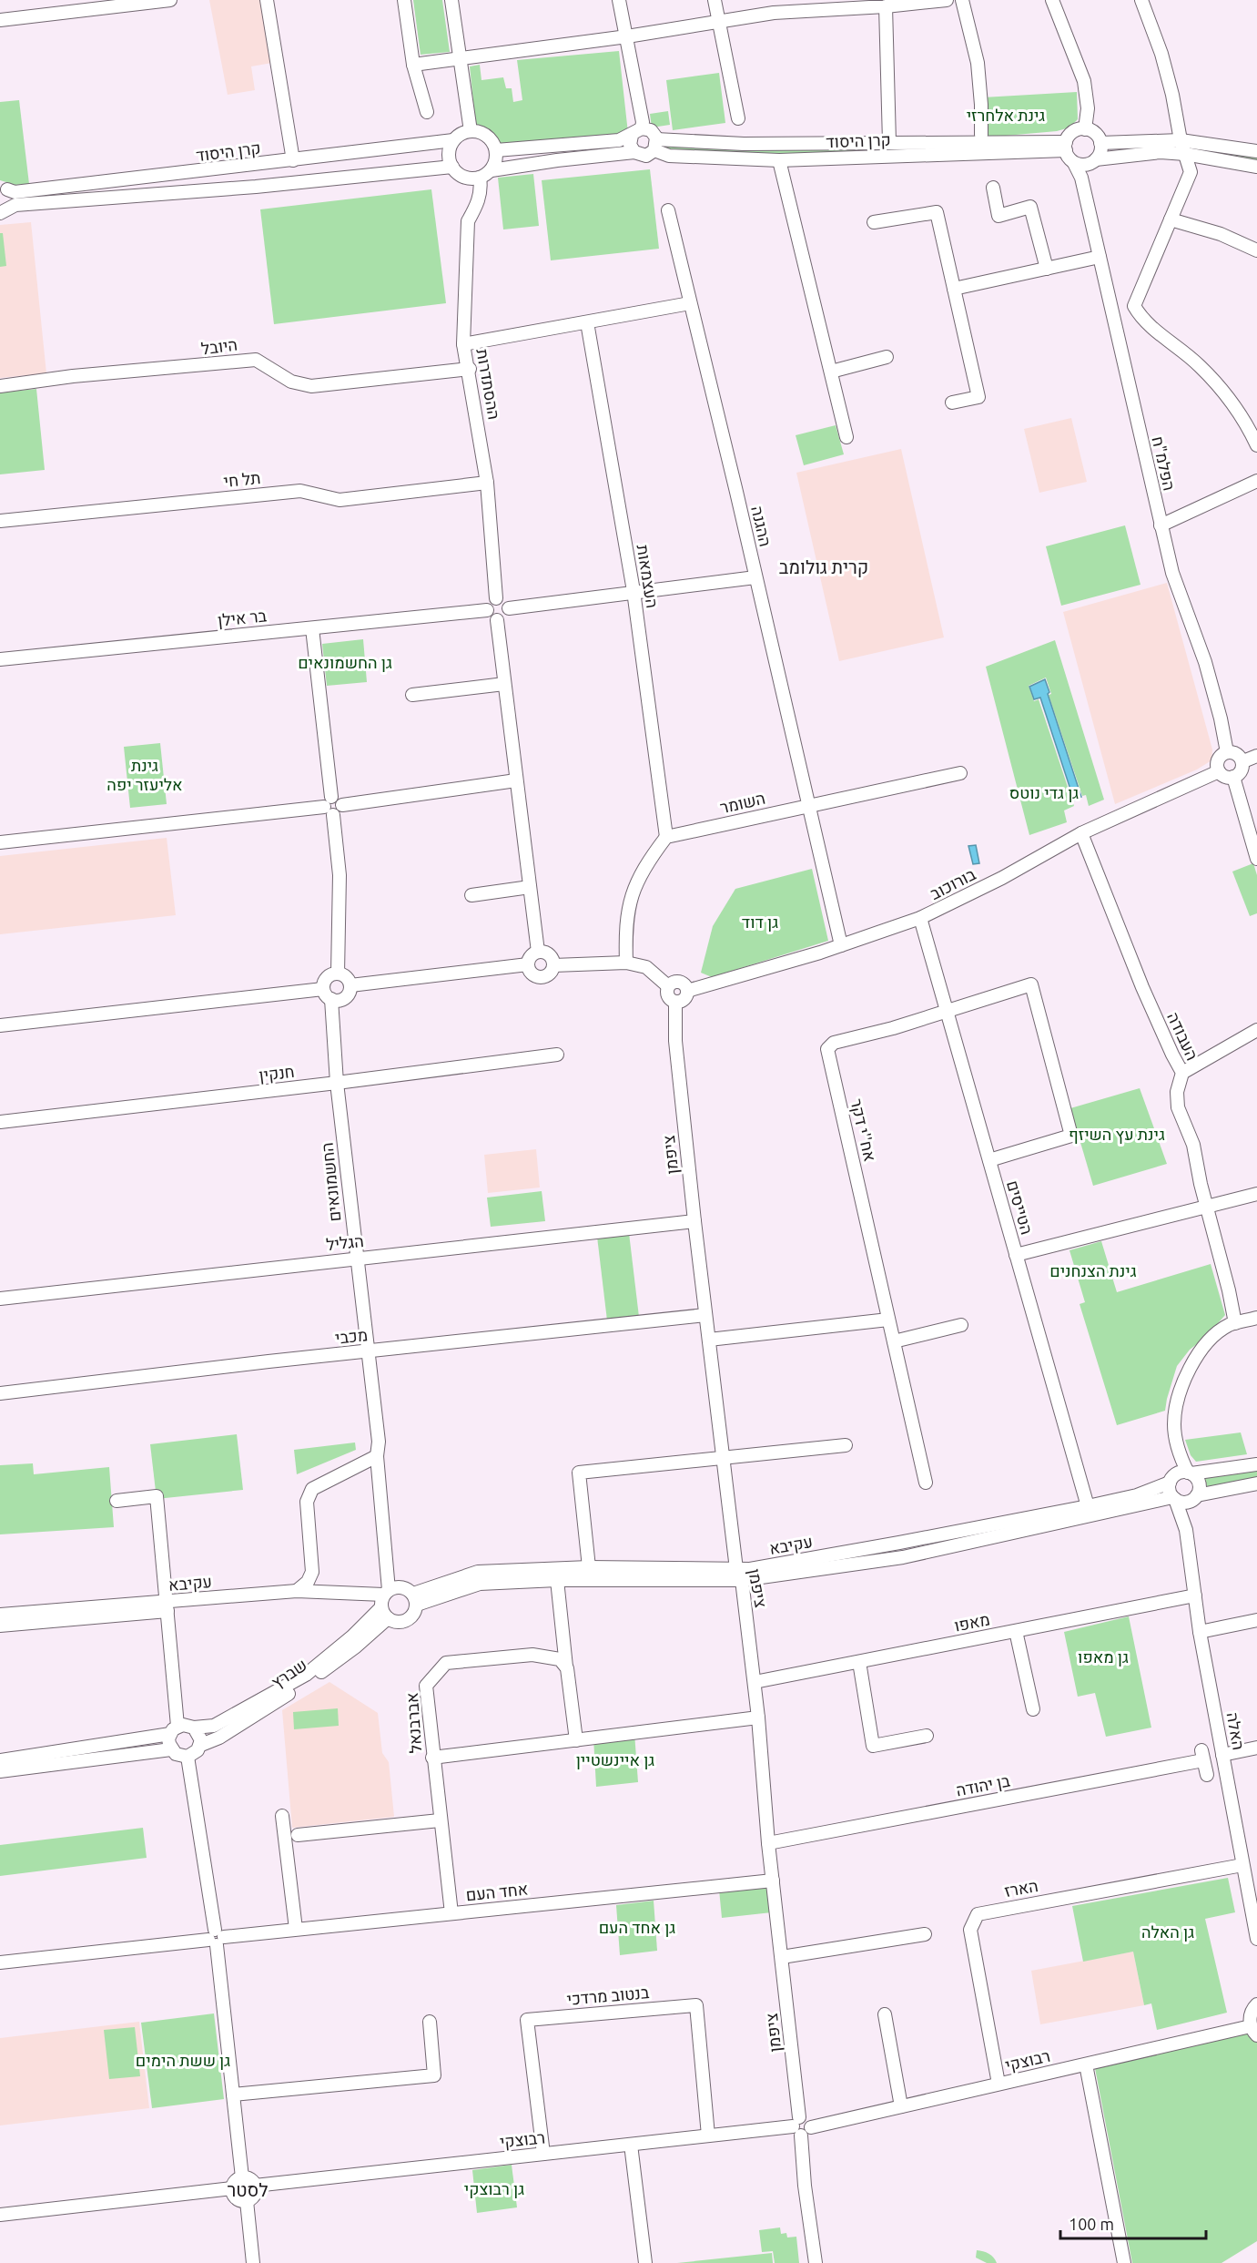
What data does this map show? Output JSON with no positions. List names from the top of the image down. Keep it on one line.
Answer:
{"streets":{"street":["קרן היסוד","היובל","ההסתדרות","הפלמ\"ח","תל חי","ההגנה","העצמאות","בר אילן","השומר","בורוכוב","העבודה","חנקין","אח''י דקר","ציפמן","החשמונאים","הטייסים","הגליל","מכבי","עקיבא","מאפו","שברץ","אברבנאל","האלה","בן יהודה","הארז","אחד העם","בנטוב מרדכי","רבוצקי"]},"crossings":[["קרן היסוד","ההסתדרות"],["קרן היסוד","הפלמ\"ח"],["היובל","ההסתדרות"],["ההסתדרות","תל חי"],["ההסתדרות","בר אילן"],["הפלמ\"ח","בורוכוב"],["ההגנה","השומר"],["ההגנה","בורוכוב"],["העצמאות","השומר"],["בורוכוב","העבודה"],["בורוכוב","ציפמן"],["בורוכוב","הטייסים"],["חנקין","החשמונאים"],["אח''י דקר","הטייסים"],["ציפמן","הגליל"],["ציפמן","מכבי"],["ציפמן","עקיבא"],["ציפמן","מאפו"],["ציפמן","בן יהודה"],["ציפמן","אחד העם"],["ציפמן","רבוצקי"],["החשמונאים","הגליל"],["החשמונאים","מכבי"],["החשמונאים","עקיבא"],["החשמונאים","שברץ"],["הטייסים","עקיבא"],["עקיבא","שברץ"],["עקיבא","האלה"],["מאפו","האלה"],["אברבנאל","אחד העם"],["האלה","הארז"],["הארז","רבוצקי"],["בנטוב מרדכי","רבוצקי"]],"districts":["קרית גולומב","לסטר"],"parks":["גינת אלחרזי","גן החשמונאים","גינת אליעזר יפה","גן גדי נוטס","גן דוד","גינת עץ השיזף","גינת הצנחנים","גן מאפו","גן איינשטיין","גן אחד העם","גן האלה","גן ששת הימים","גן רבוצקי"],"scale_bar":"100 m"}
